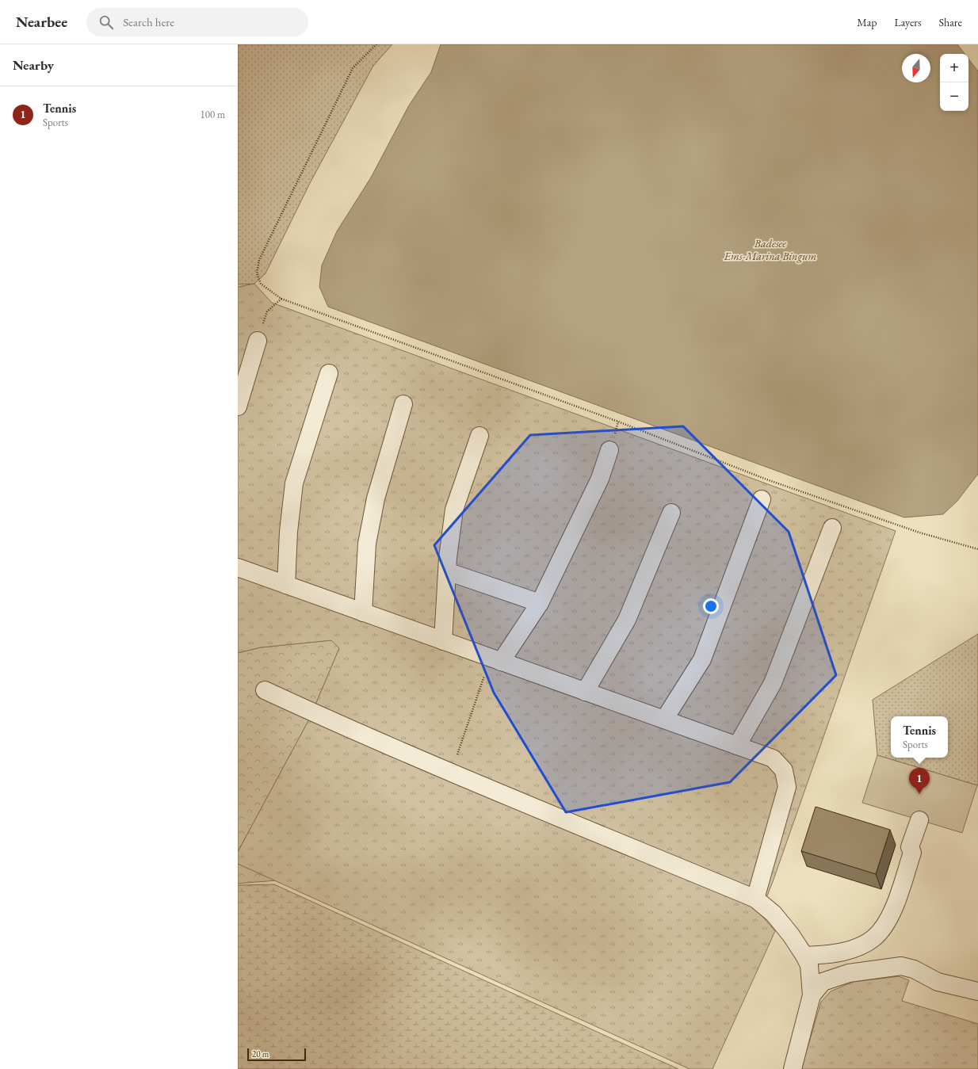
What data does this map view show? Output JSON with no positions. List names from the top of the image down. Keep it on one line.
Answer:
{"water":["Badesee Ems-Marina Bingum"],"scale_bar":"20 m","north":"bottom","page":{"header":"Nearbee","search":"Search here","nav":["Map","Layers","Share"],"heading":"Nearby","map_buttons":["+","−"],"list":[{"mark":"1","name":"Tennis","note":"Sports","value":"100 m"}],"popup":["Tennis","Sports"],"pins":"1","scale":"20 m"}}
